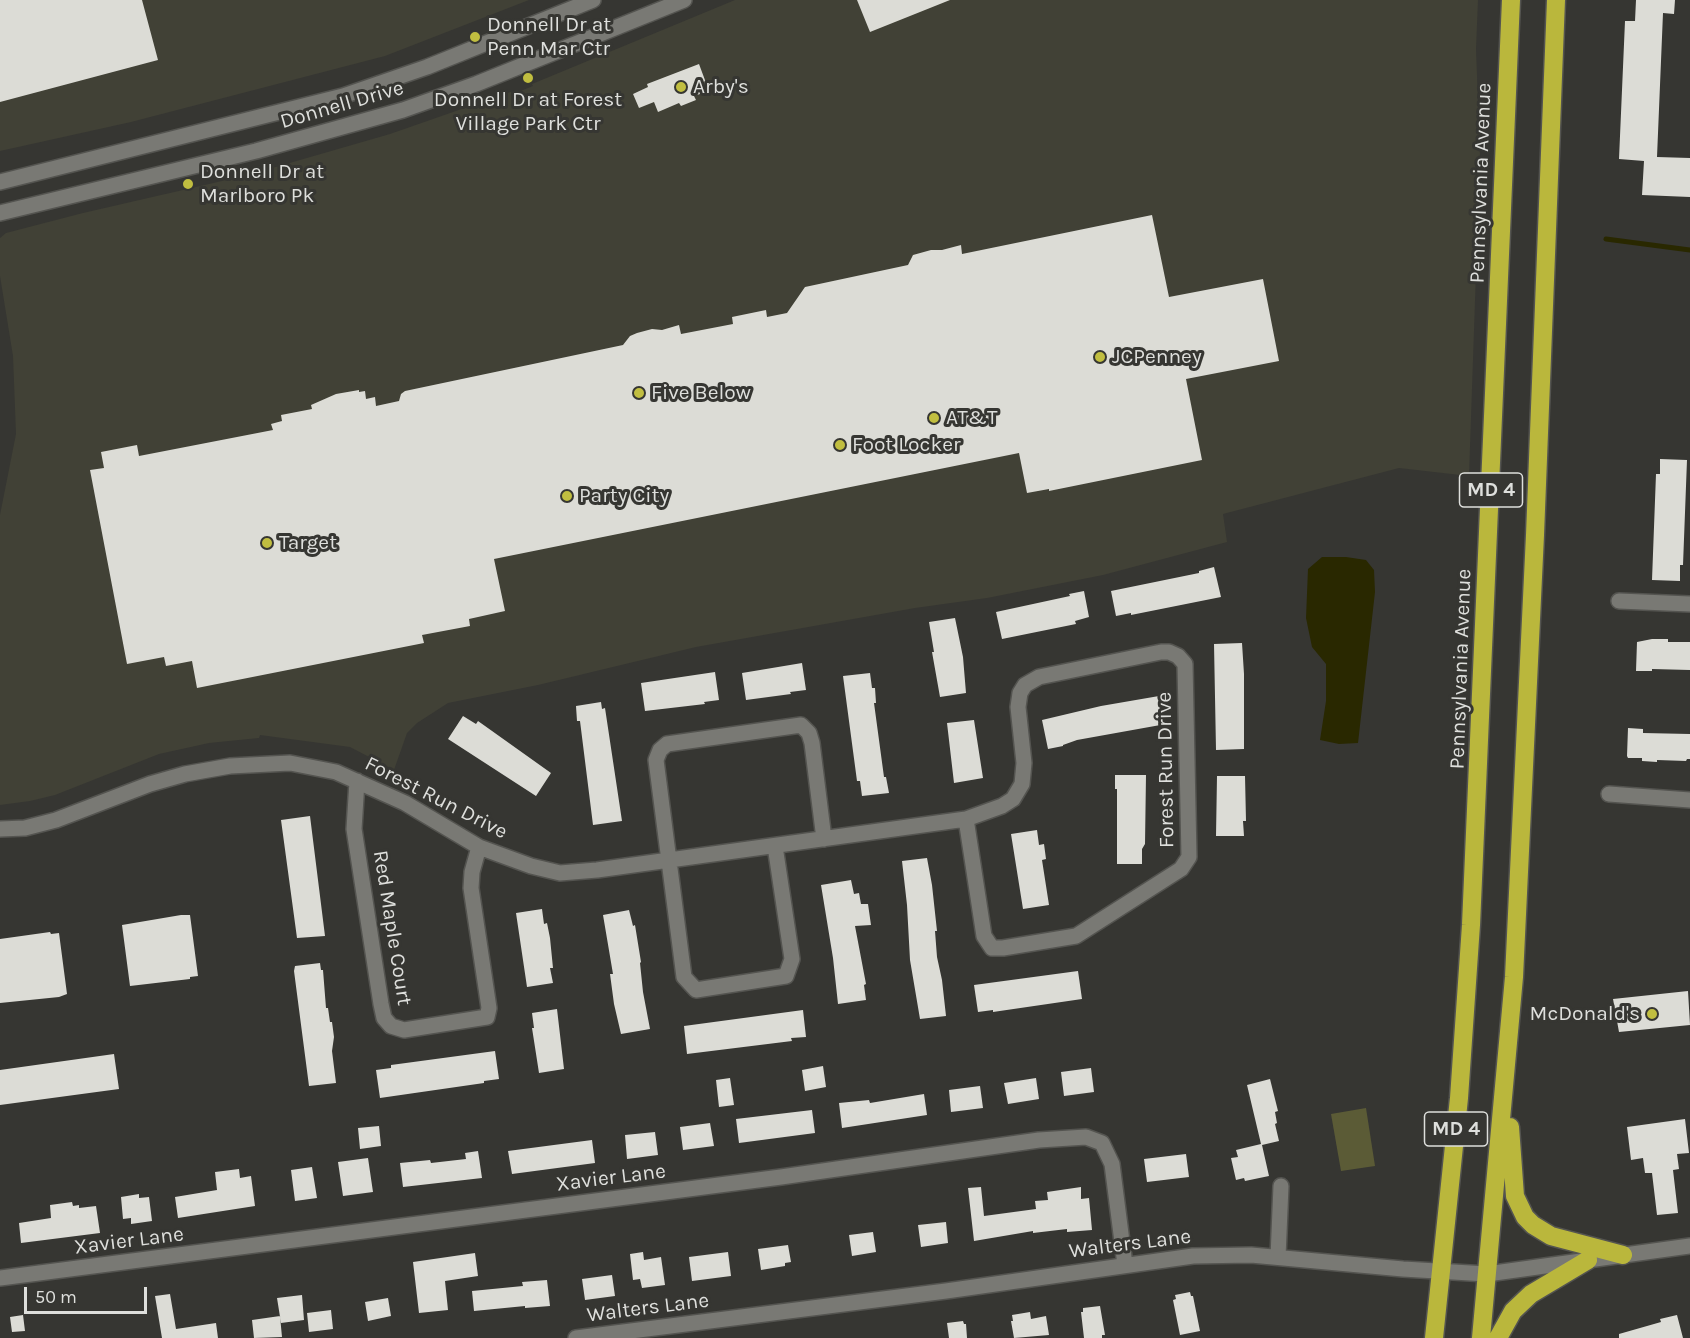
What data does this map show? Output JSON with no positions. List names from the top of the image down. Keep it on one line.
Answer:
{"streets":{"highway":["Pennsylvania Avenue","MD 4"],"street":["Donnell Drive","Forest Run Drive","Red Maple Court","Xavier Lane","Walters Lane"]},"crossings":[["Pennsylvania Avenue","Walters Lane"],["MD 4","Walters Lane"],["Forest Run Drive","Red Maple Court"],["Xavier Lane","Walters Lane"]],"places":["Donnell Dr at Penn Mar Ctr","Donnell Dr at Forest Village Park Ctr","Arby's","Donnell Dr at Marlboro Pk","JCPenney","Five Below","AT&T","Foot Locker","Party City","Target","McDonald's"],"scale_bar":"50 m"}
